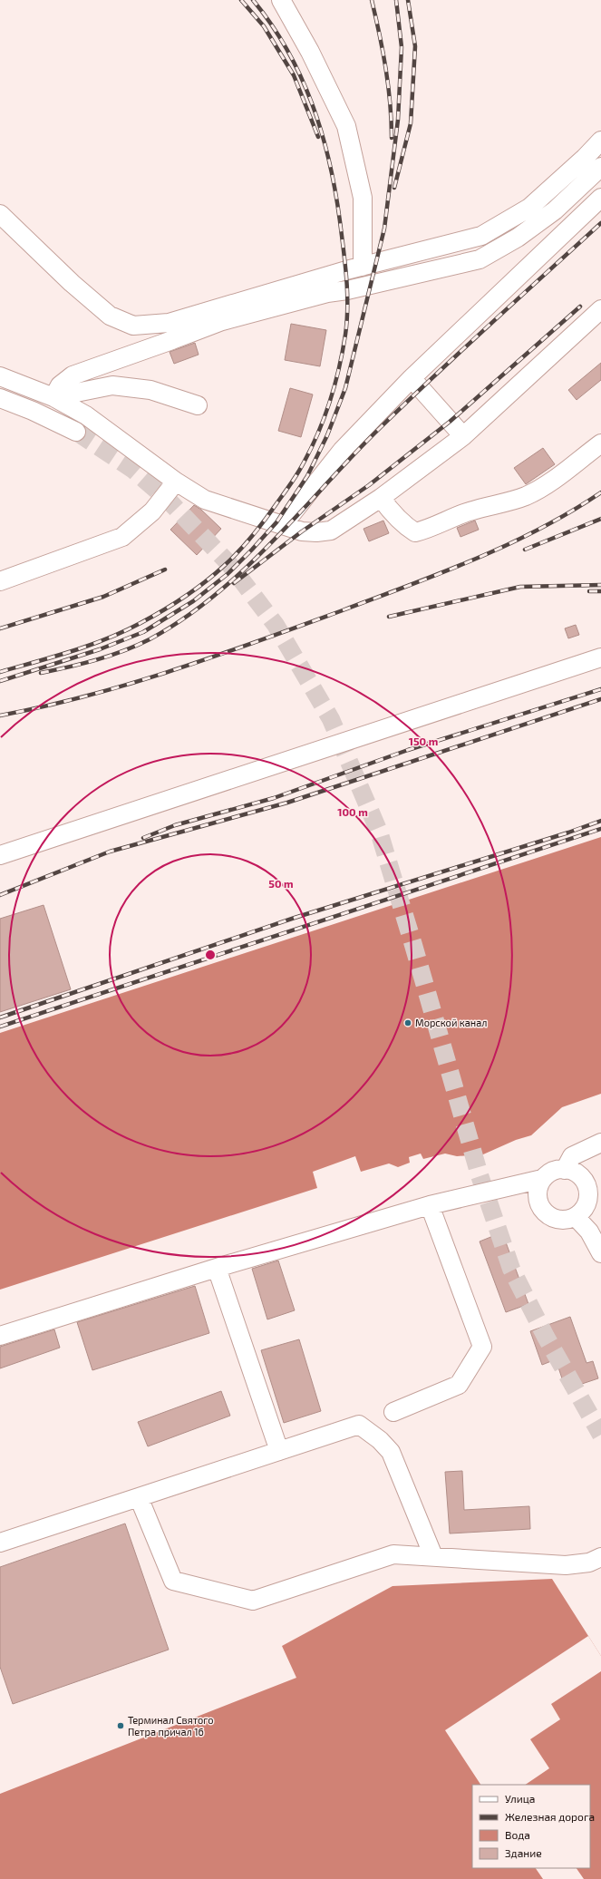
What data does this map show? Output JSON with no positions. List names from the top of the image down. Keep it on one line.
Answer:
{"places":["Морской канал","Терминал Святого Петра причал 16"],"legend":["Улица","Железная дорога","Вода","Здание"],"rings":["150 m","100 m","50 m"]}
